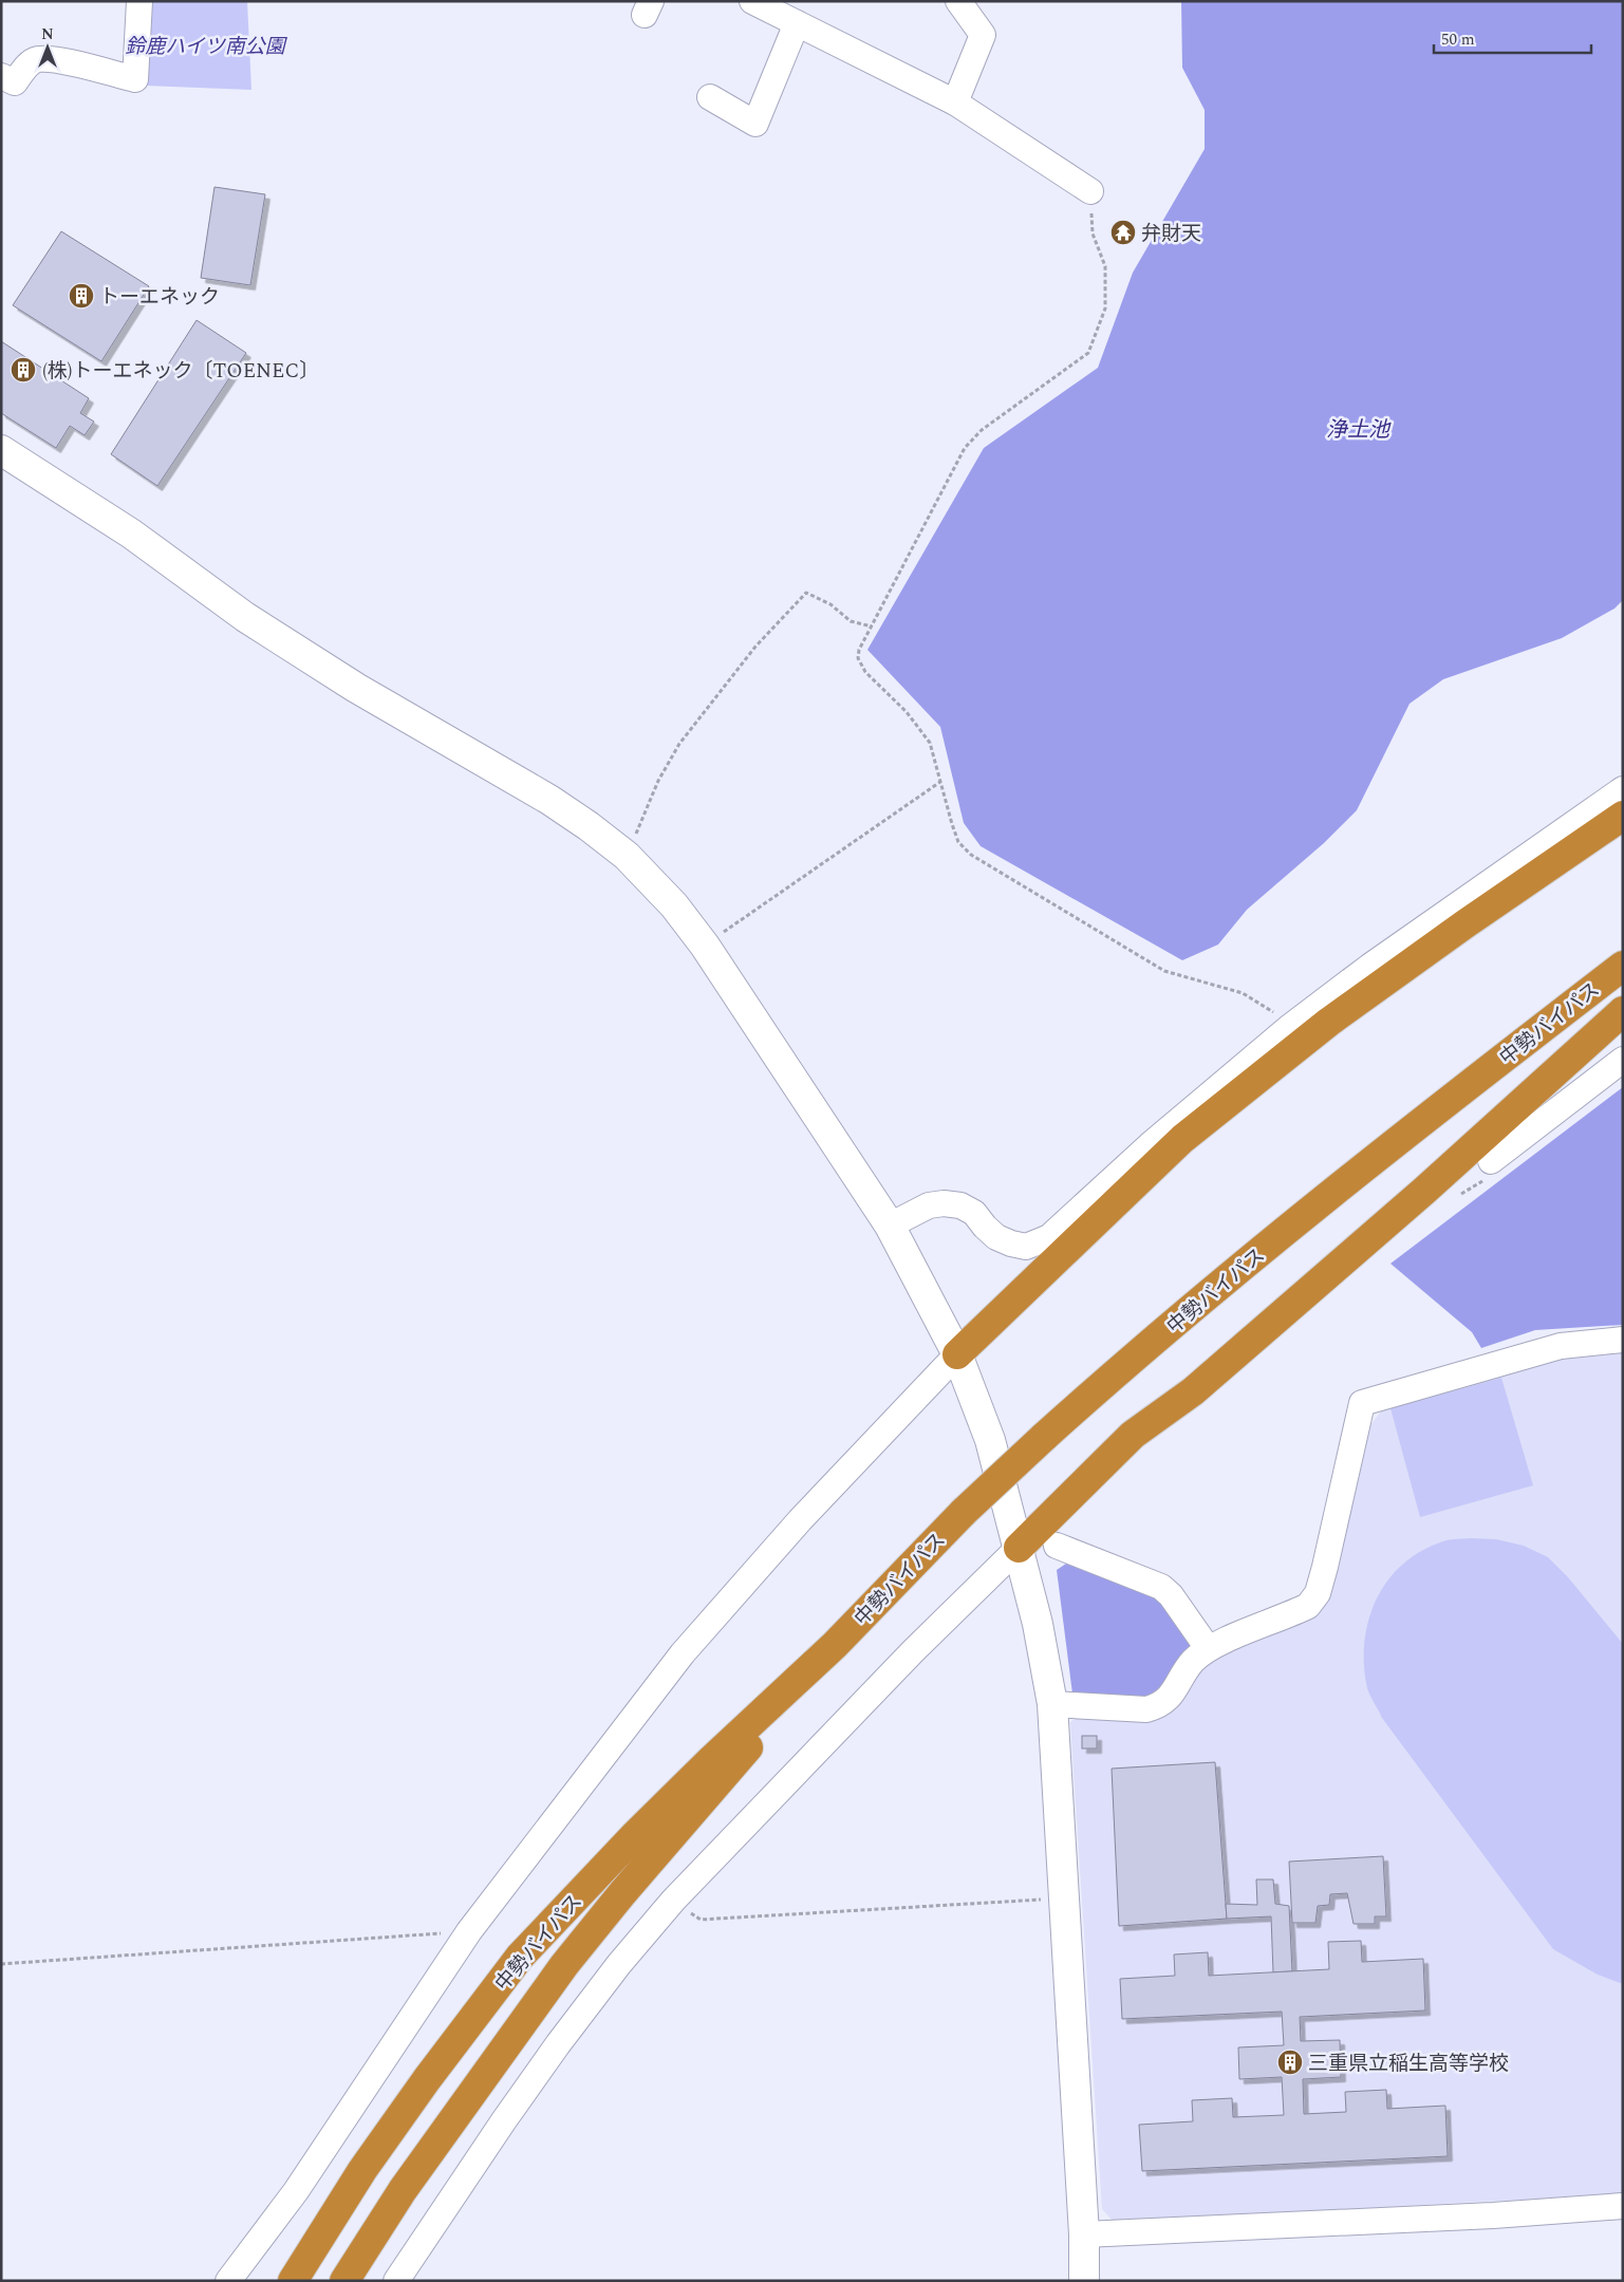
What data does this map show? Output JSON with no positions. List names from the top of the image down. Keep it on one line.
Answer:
{"streets":{"highway":["中勢バイパス"]},"water":["浄土池"],"parks":["鈴鹿ハイツ南公園"],"places":{"temple":["弁財天"],"building":["トーエネック","(株)トーエネック〔TOENEC〕","三重県立稲生高等学校"]},"scale_bar":"50 m","north":"top"}
